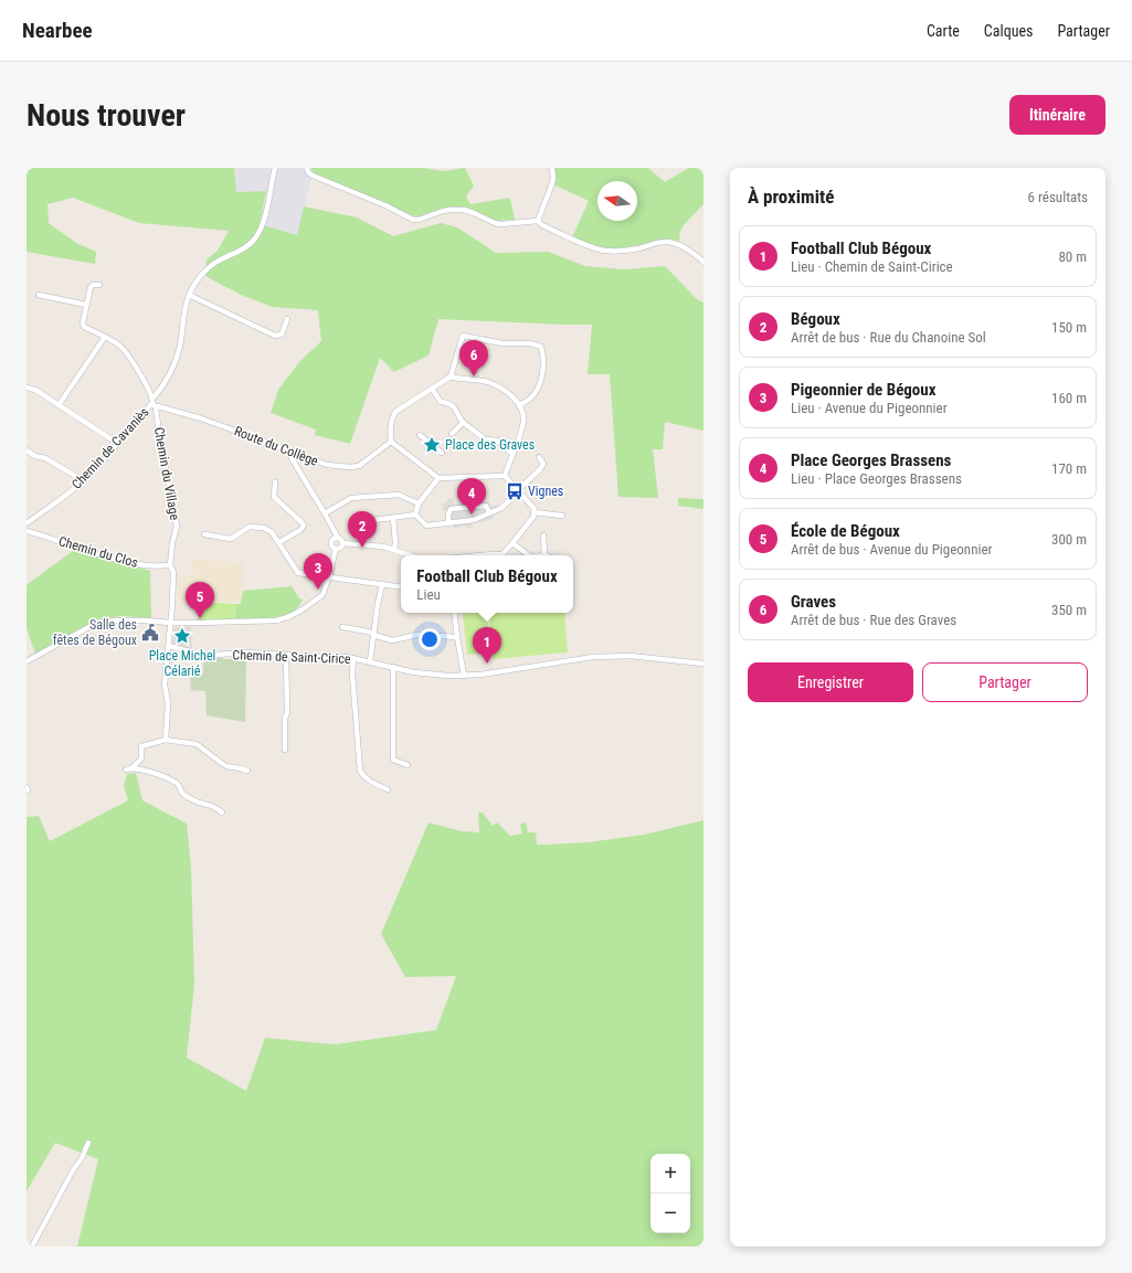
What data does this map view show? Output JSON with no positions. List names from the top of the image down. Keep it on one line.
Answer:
{"streets":{"street":["Route du Collège","Chemin de Cavaniès","Chemin du Village","Chemin du Clos","Chemin de Saint-Cirice"]},"crossings":[["Route du Collège","Chemin de Cavaniès"],["Route du Collège","Chemin du Village"],["Chemin de Cavaniès","Chemin du Village"],["Chemin du Village","Chemin du Clos"],["Chemin du Village","Chemin de Saint-Cirice"]],"places":{"place":["Place des Graves","Place Michel Célarié"],"bus stop":["Vignes"],"public building":["Salle des fêtes de Bégoux"]},"north":"left","page":{"header":"Nearbee","nav":["Carte","Calques","Partager"],"buttons":["Itinéraire",["Enregistrer","Partager"]],"title":"Nous trouver","heading":["À proximité","6 résultats"],"list":[{"mark":"1","name":"Football Club Bégoux","note":"Lieu · Chemin de Saint-Cirice","value":"80 m"},{"mark":"2","name":"Bégoux","note":"Arrêt de bus · Rue du Chanoine Sol","value":"150 m"},{"mark":"3","name":"Pigeonnier de Bégoux","note":"Lieu · Avenue du Pigeonnier","value":"160 m"},{"mark":"4","name":"Place Georges Brassens","note":"Lieu · Place Georges Brassens","value":"170 m"},{"mark":"5","name":"École de Bégoux","note":"Arrêt de bus · Avenue du Pigeonnier","value":"300 m"},{"mark":"6","name":"Graves","note":"Arrêt de bus · Rue des Graves","value":"350 m"}],"pins":["6","4","2","3","5","1"],"popup":["Football Club Bégoux","Lieu"],"map_buttons":["+","−"]}}
